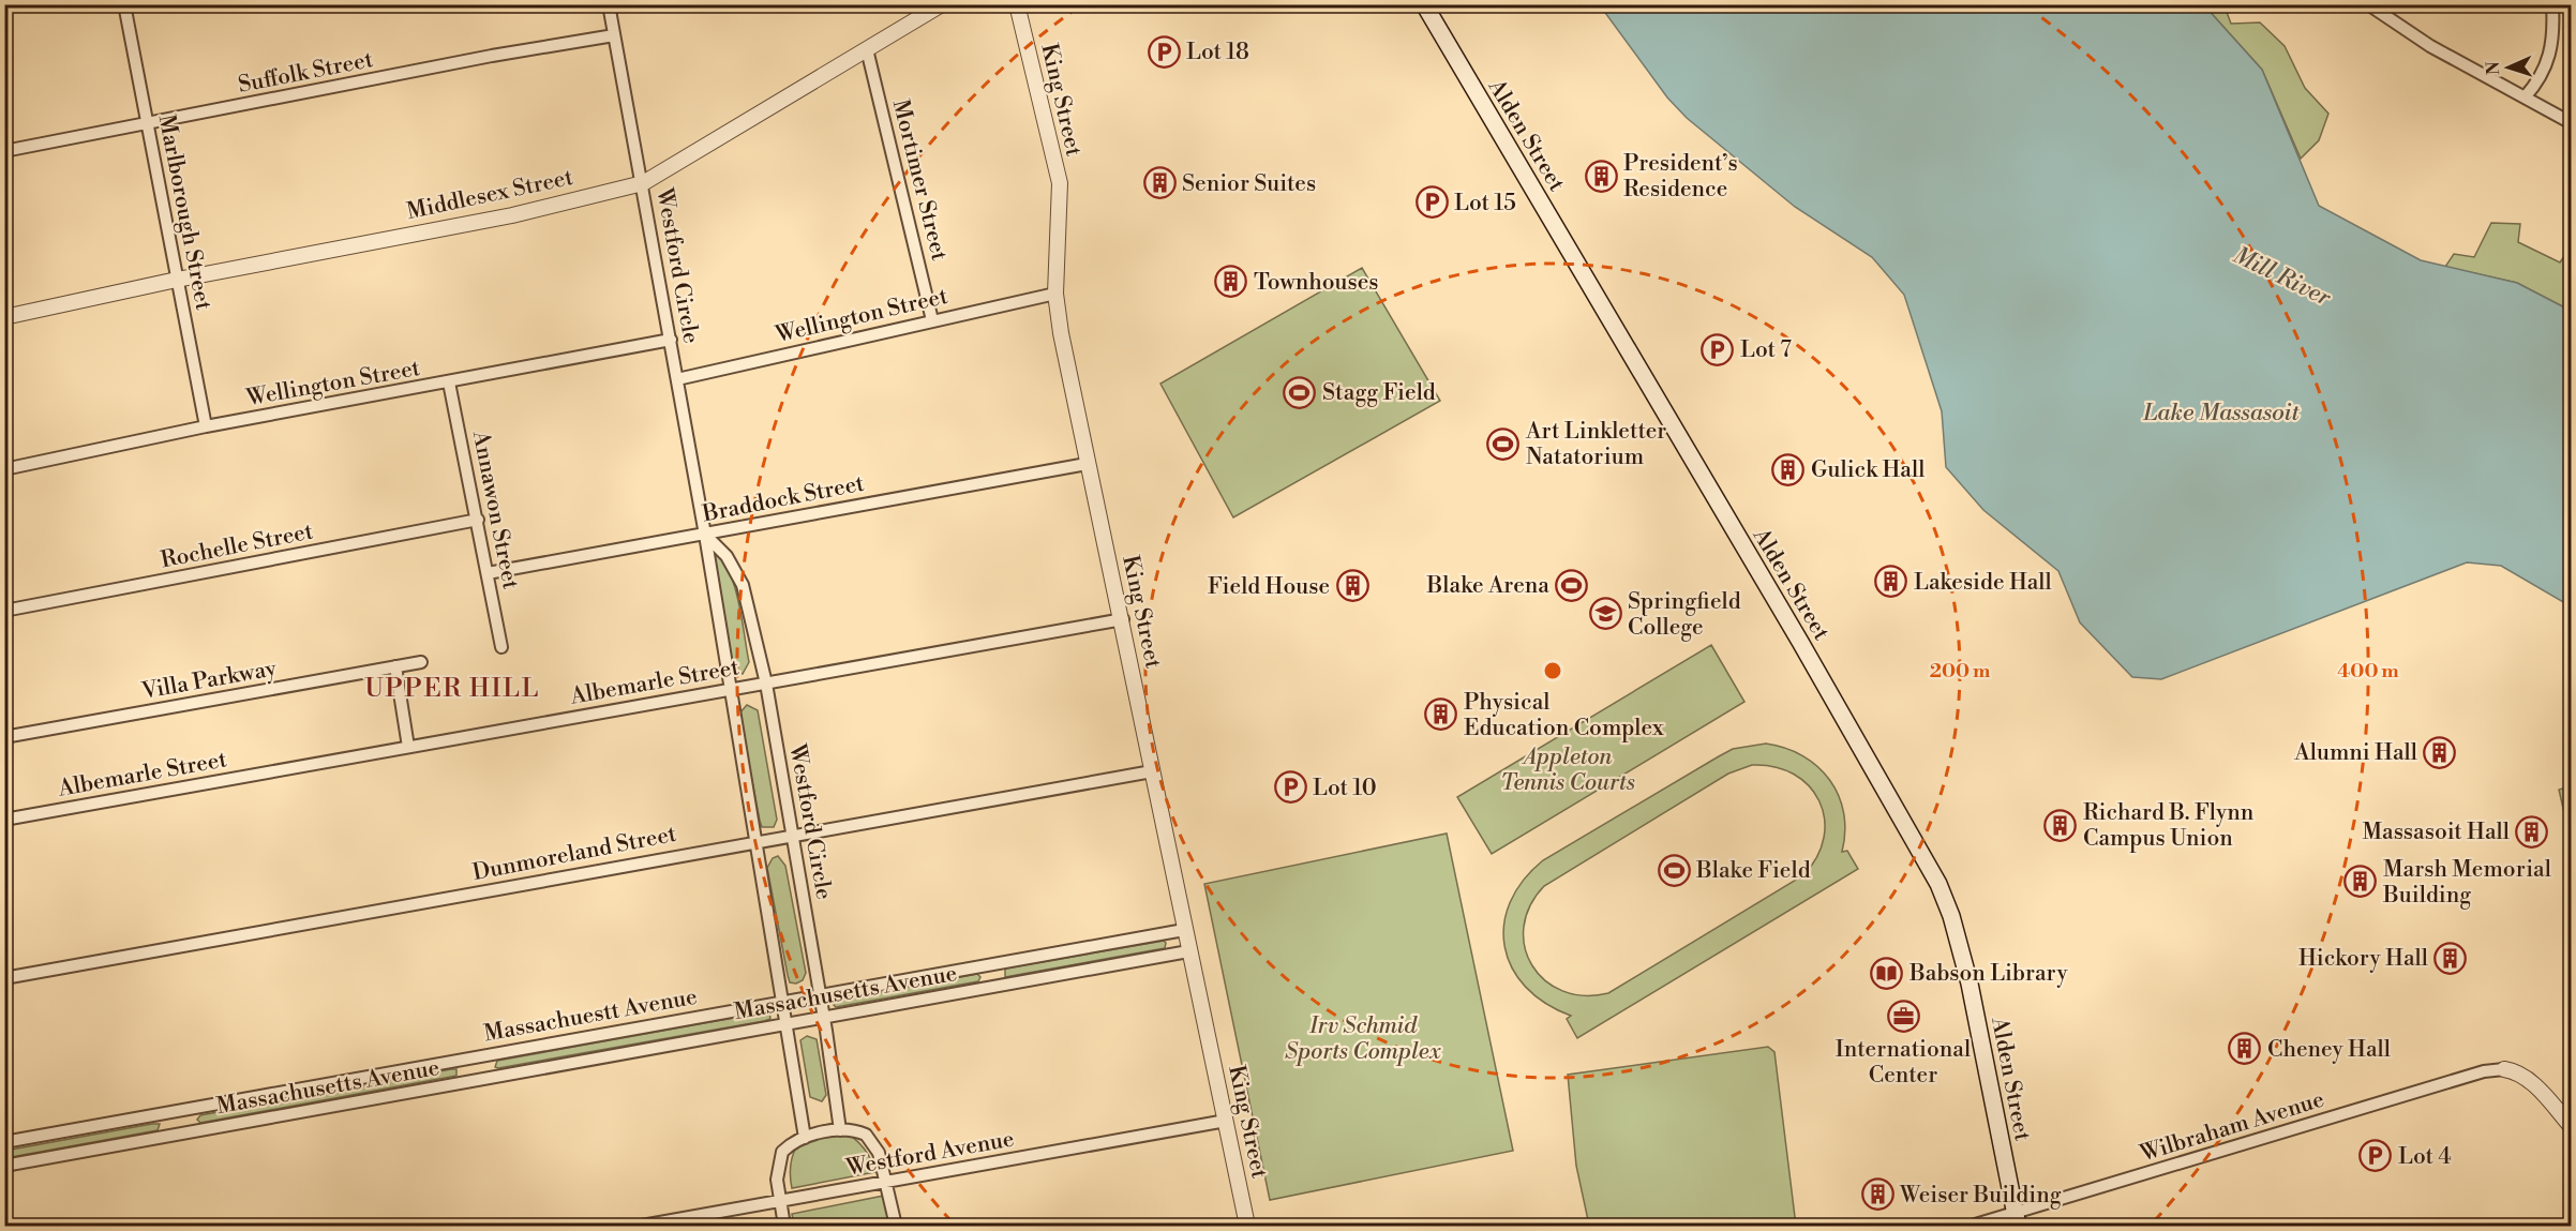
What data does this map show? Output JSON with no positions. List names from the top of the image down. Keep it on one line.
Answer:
{"streets":{"main road":["Alden Street"],"street":["Suffolk Street","King Street","Mortimer Street","Middlesex Street","Marlborough Street","Westford Circle","Wellington Street","Braddock Street","Annawon Street","Rochelle Street","Villa Parkway","Albemarle Street","Dunmoreland Street","Massachusetts Avenue","Massachuestt Avenue","Wilbraham Avenue","Westford Avenue"]},"crossings":[["Suffolk Street","Marlborough Street"],["Suffolk Street","Westford Circle"],["King Street","Wellington Street"],["King Street","Braddock Street"],["King Street","Albemarle Street"],["King Street","Dunmoreland Street"],["King Street","Massachusetts Avenue"],["King Street","Massachuestt Avenue"],["King Street","Westford Avenue"],["Alden Street","Wilbraham Avenue"],["Mortimer Street","Middlesex Street"],["Mortimer Street","Wellington Street"],["Middlesex Street","Marlborough Street"],["Middlesex Street","Westford Circle"],["Marlborough Street","Wellington Street"],["Westford Circle","Wellington Street"],["Westford Circle","Braddock Street"],["Westford Circle","Albemarle Street"],["Westford Circle","Dunmoreland Street"],["Westford Circle","Massachusetts Avenue"],["Westford Circle","Massachuestt Avenue"],["Wellington Street","Annawon Street"],["Braddock Street","Annawon Street"],["Annawon Street","Rochelle Street"],["Massachusetts Avenue","Massachuestt Avenue"]],"districts":["UPPER HILL"],"water":["Mill River","Lake Massasoit"],"parks":["Appleton Tennis Courts","Irv Schmid Sports Complex"],"places":{"parking":["Lot 18","Lot 15","Lot 7","Lot 10","Lot 4"],"building":["President’s Residence","Senior Suites","Townhouses","Gulick Hall","Lakeside Hall","Field House","Physical Education Complex","Alumni Hall","Richard B. Flynn Campus Union","Massasoit Hall","Marsh Memorial Building","Hickory Hall","Cheney Hall","Weiser Building"],"sports":["Stagg Field","Art Linkletter Natatorium","Blake Arena","Blake Field"],"school or university":["Springfield College"],"library":["Babson Library"],"office":["International Center"]},"north":"left","rings":["200 m","400 m"]}
